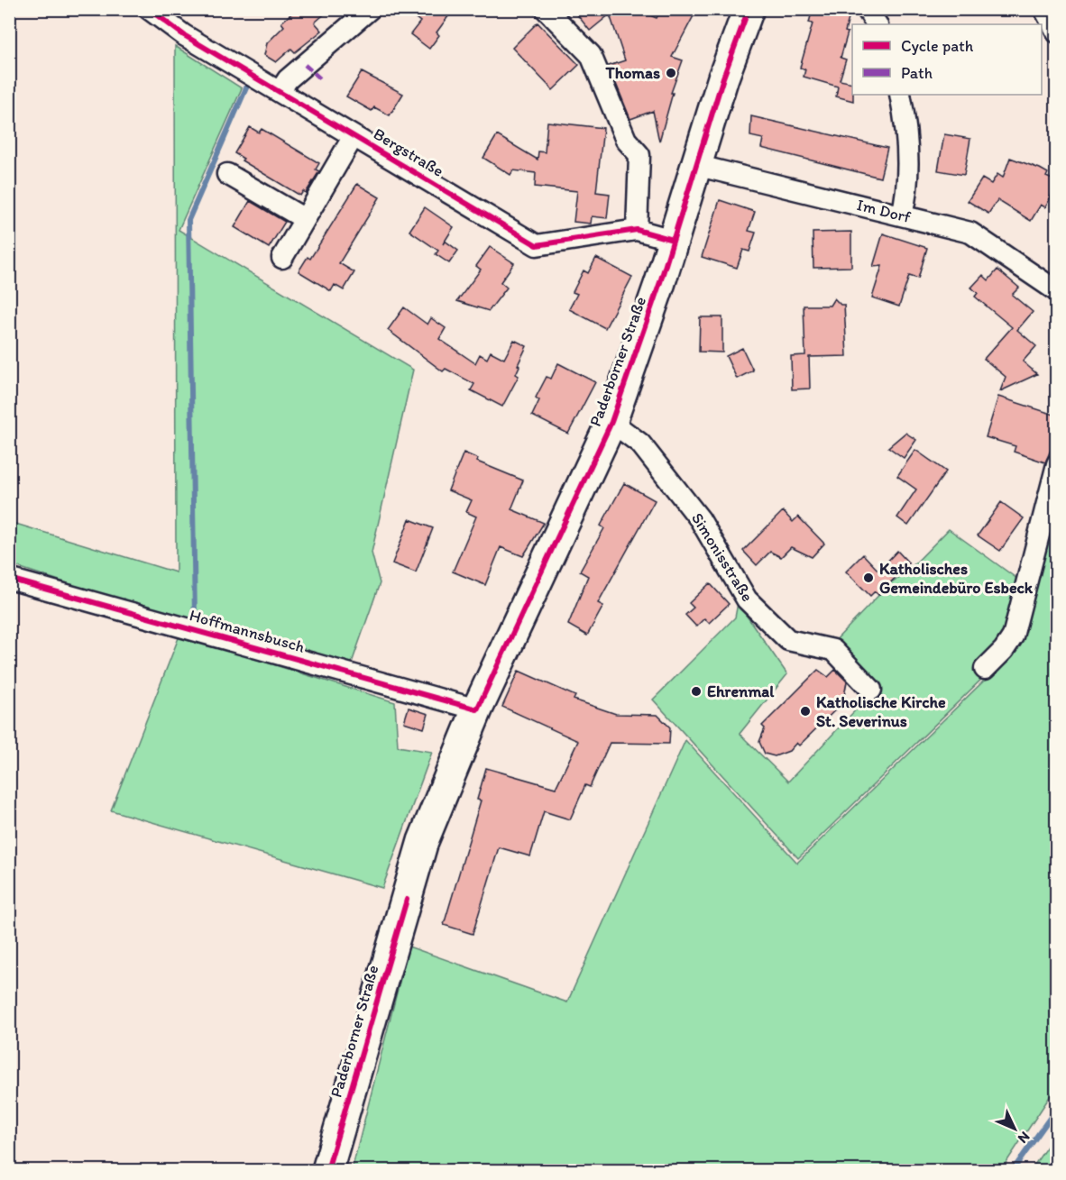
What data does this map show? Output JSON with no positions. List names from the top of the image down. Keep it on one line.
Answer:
{"streets":{"main road":["Paderborner Straße"],"street":["Bergstraße","Im Dorf","Simonisstraße","Hoffmannsbusch"]},"crossings":[["Bergstraße","Paderborner Straße"],["Im Dorf","Paderborner Straße"],["Paderborner Straße","Simonisstraße"],["Paderborner Straße","Hoffmannsbusch"]],"places":["Thomas","Katholisches Gemeindebüro Esbeck","Ehrenmal","Katholische Kirche St. Severinus"],"legend":["Cycle path","Path"],"north":"bottom right"}
